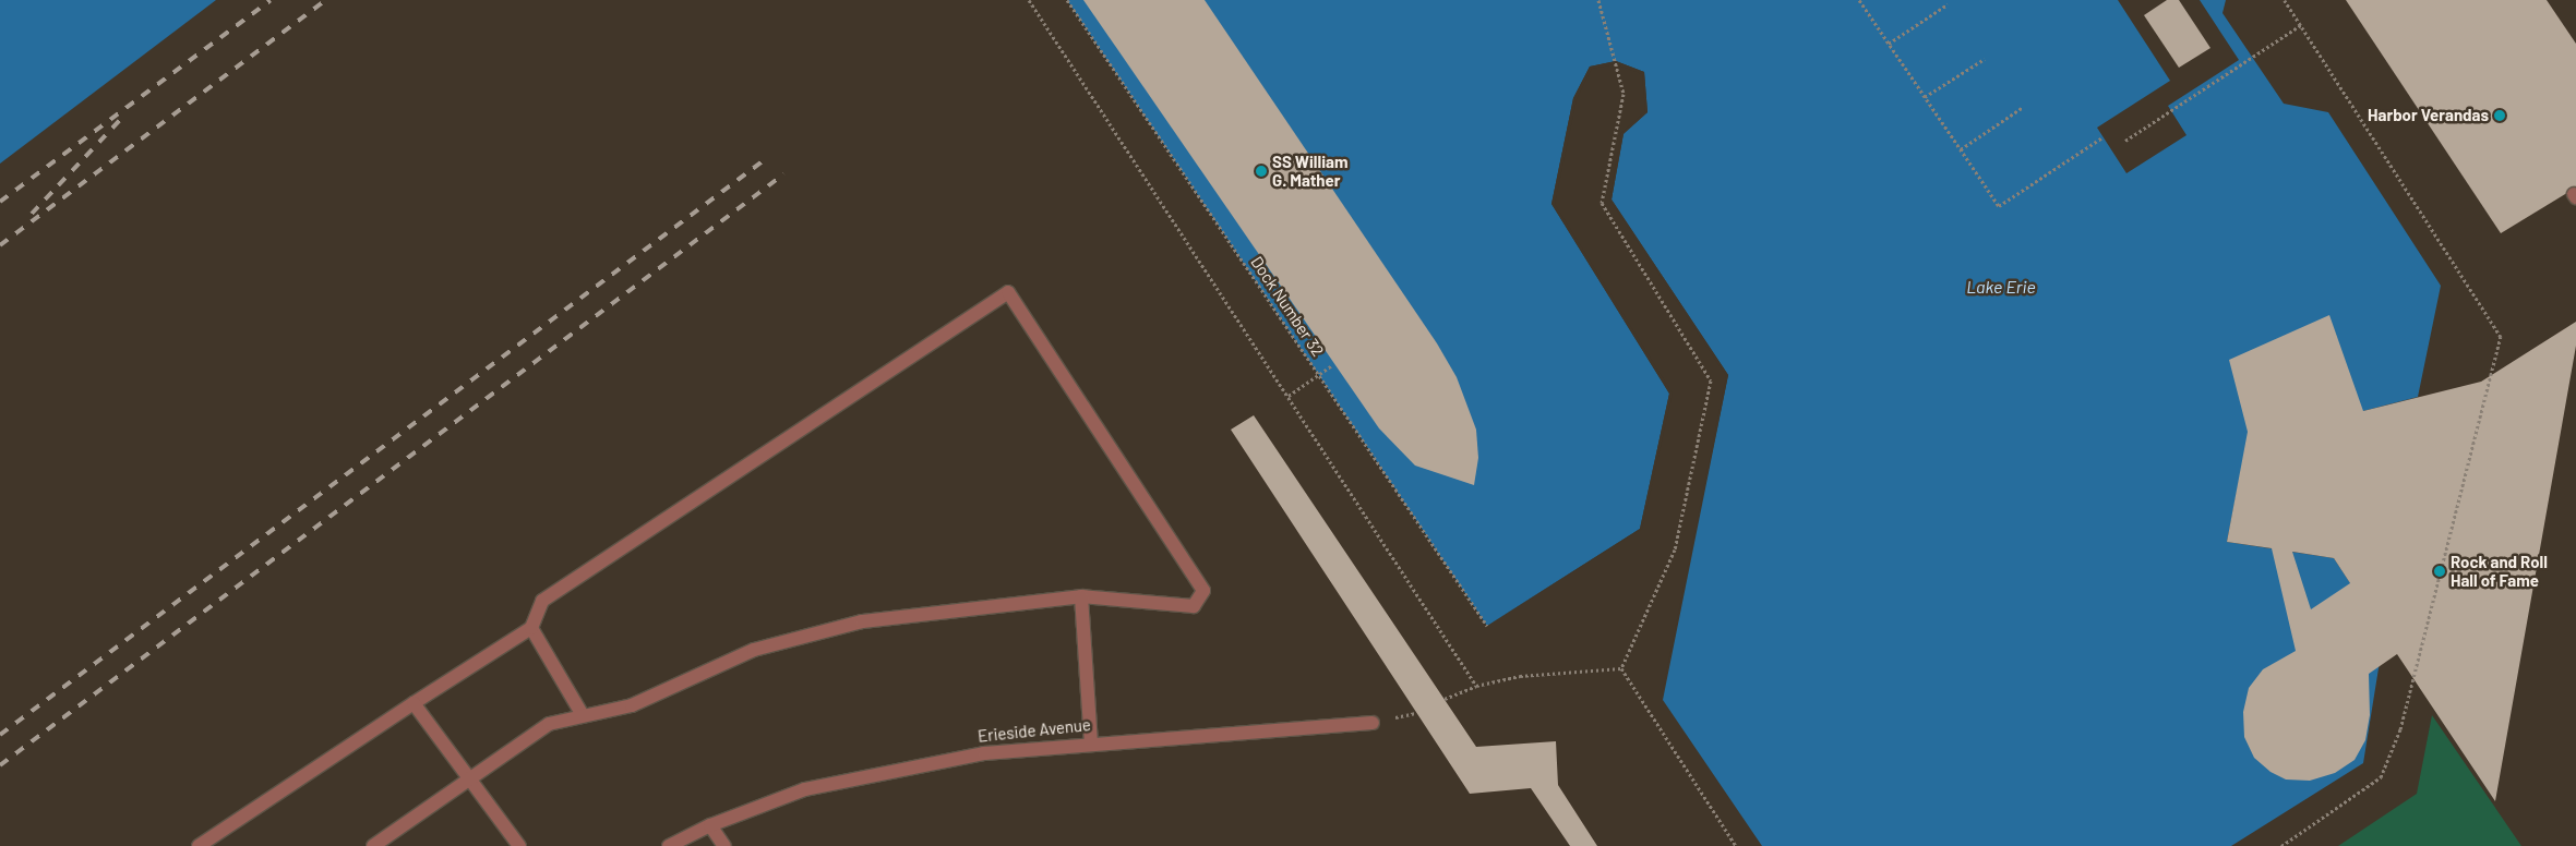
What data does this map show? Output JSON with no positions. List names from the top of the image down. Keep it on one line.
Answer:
{"streets":{"street":["Erieside Avenue"],"path":["Dock Number 32"]},"water":["Lake Erie"],"places":["Harbor Verandas","SS William G. Mather","Rock and Roll Hall of Fame"]}
